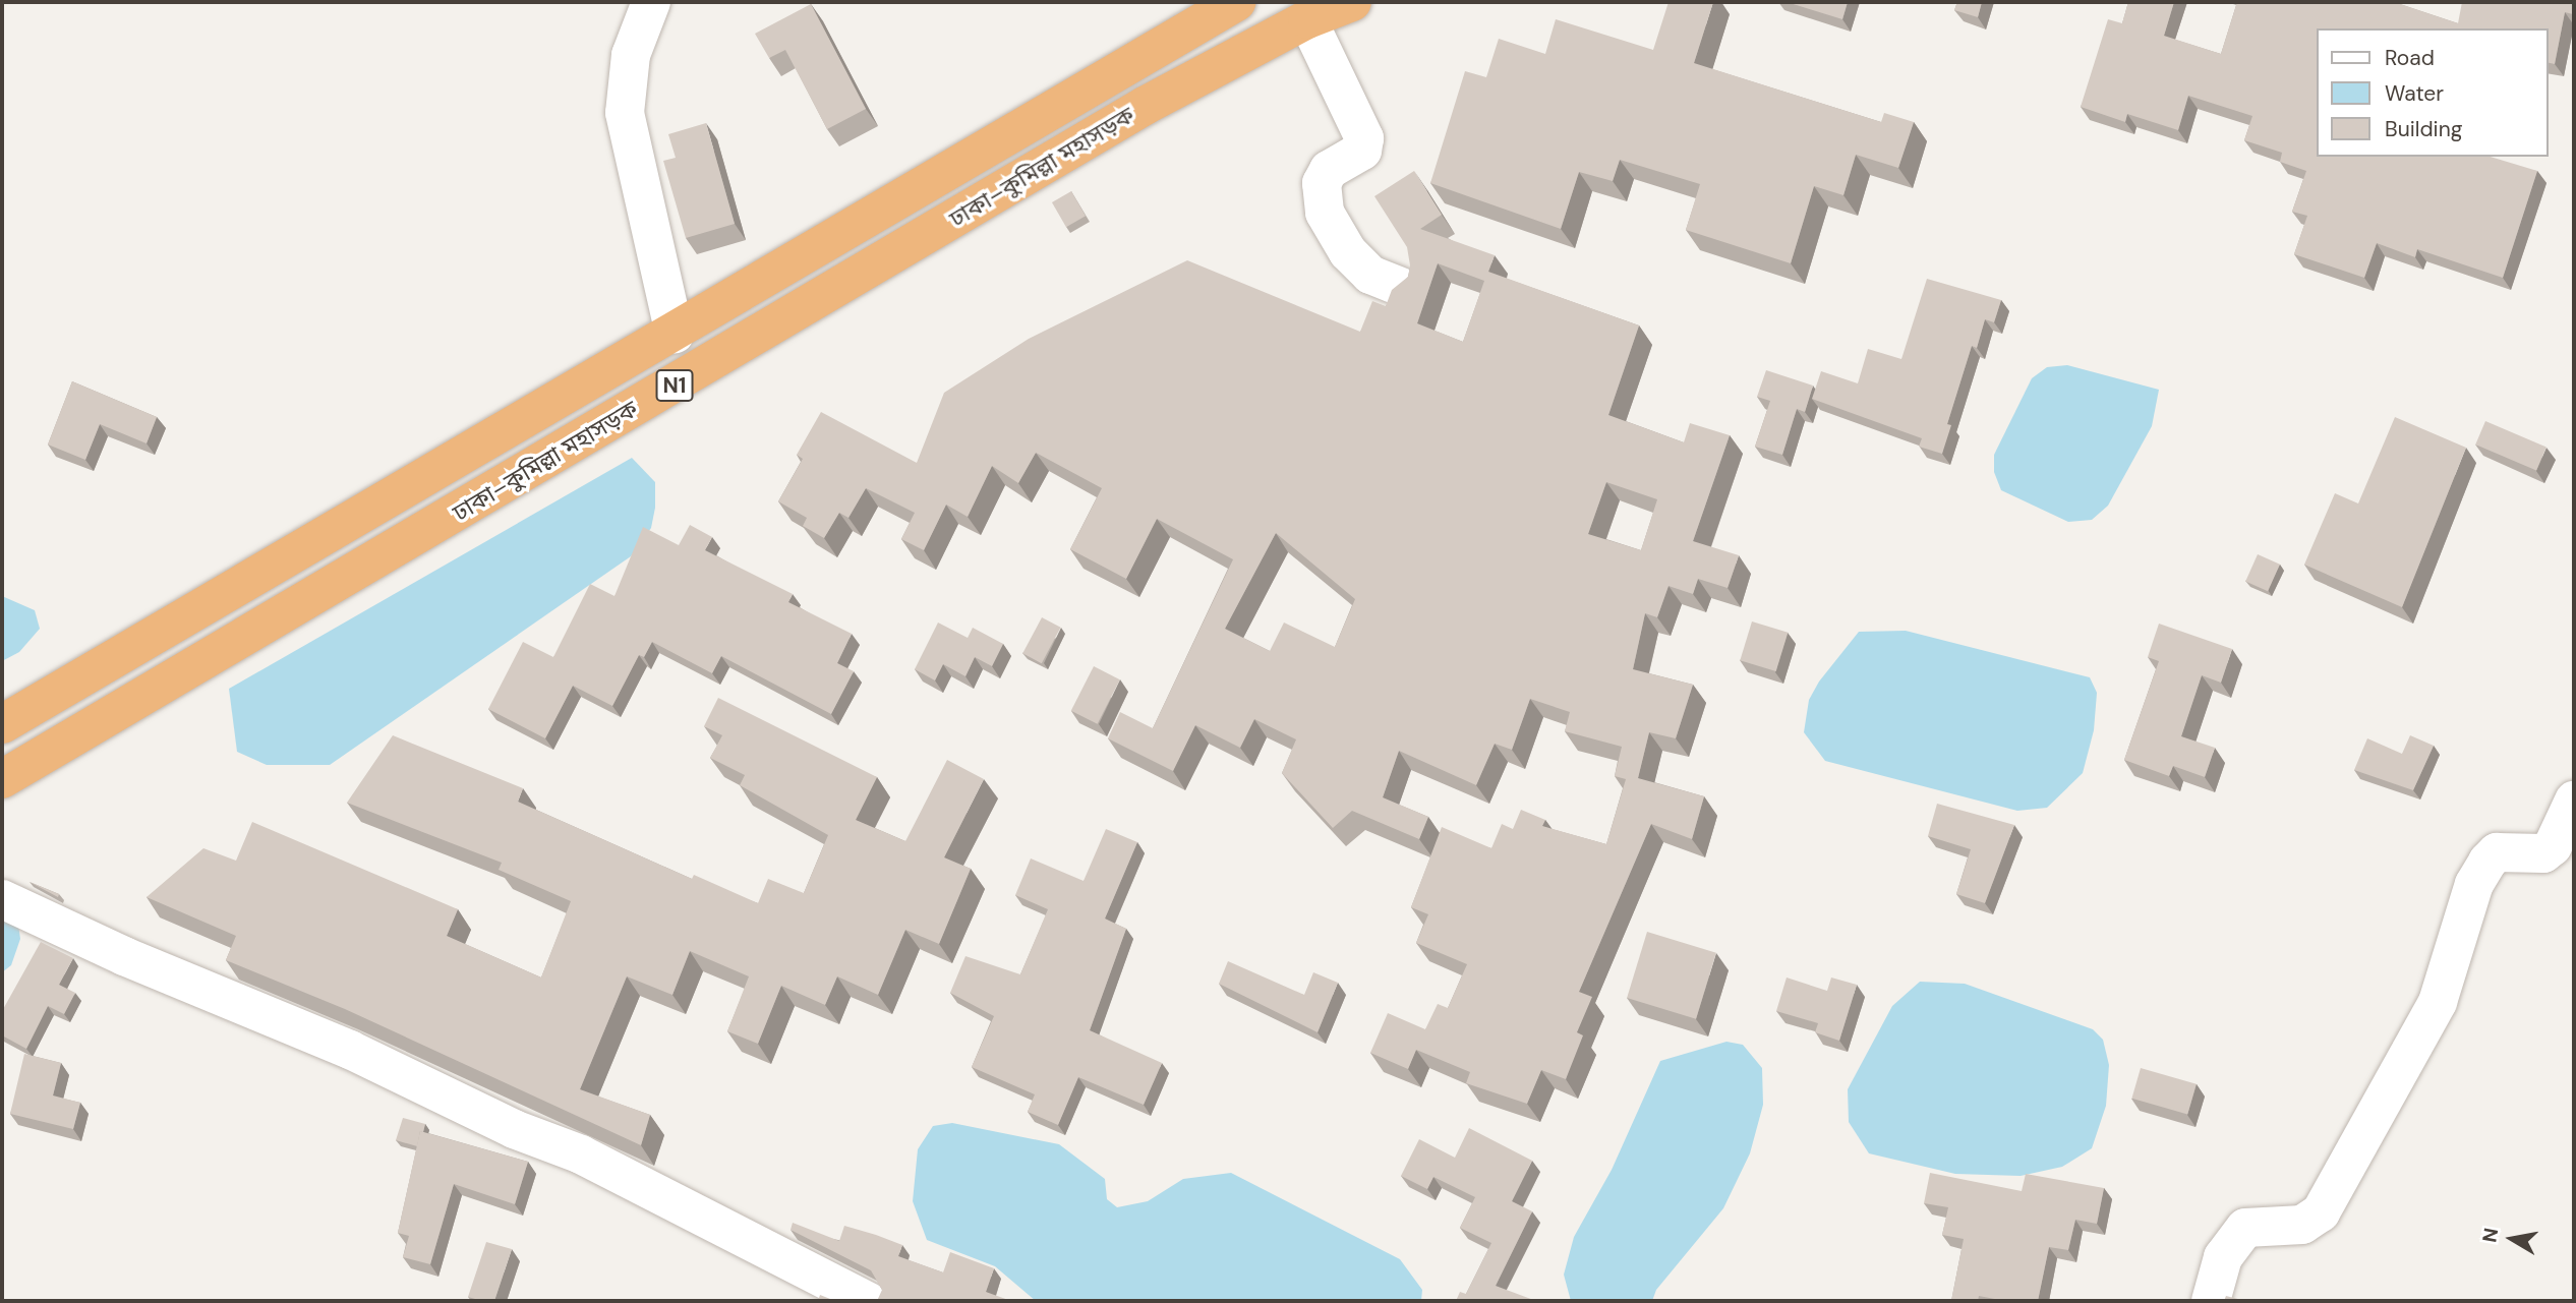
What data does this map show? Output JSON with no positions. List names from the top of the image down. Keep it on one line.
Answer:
{"streets":{"highway":["ঢাকা–কুমিল্লা মহাসড়ক","N1"]},"legend":["Road","Water","Building"],"north":"left"}
